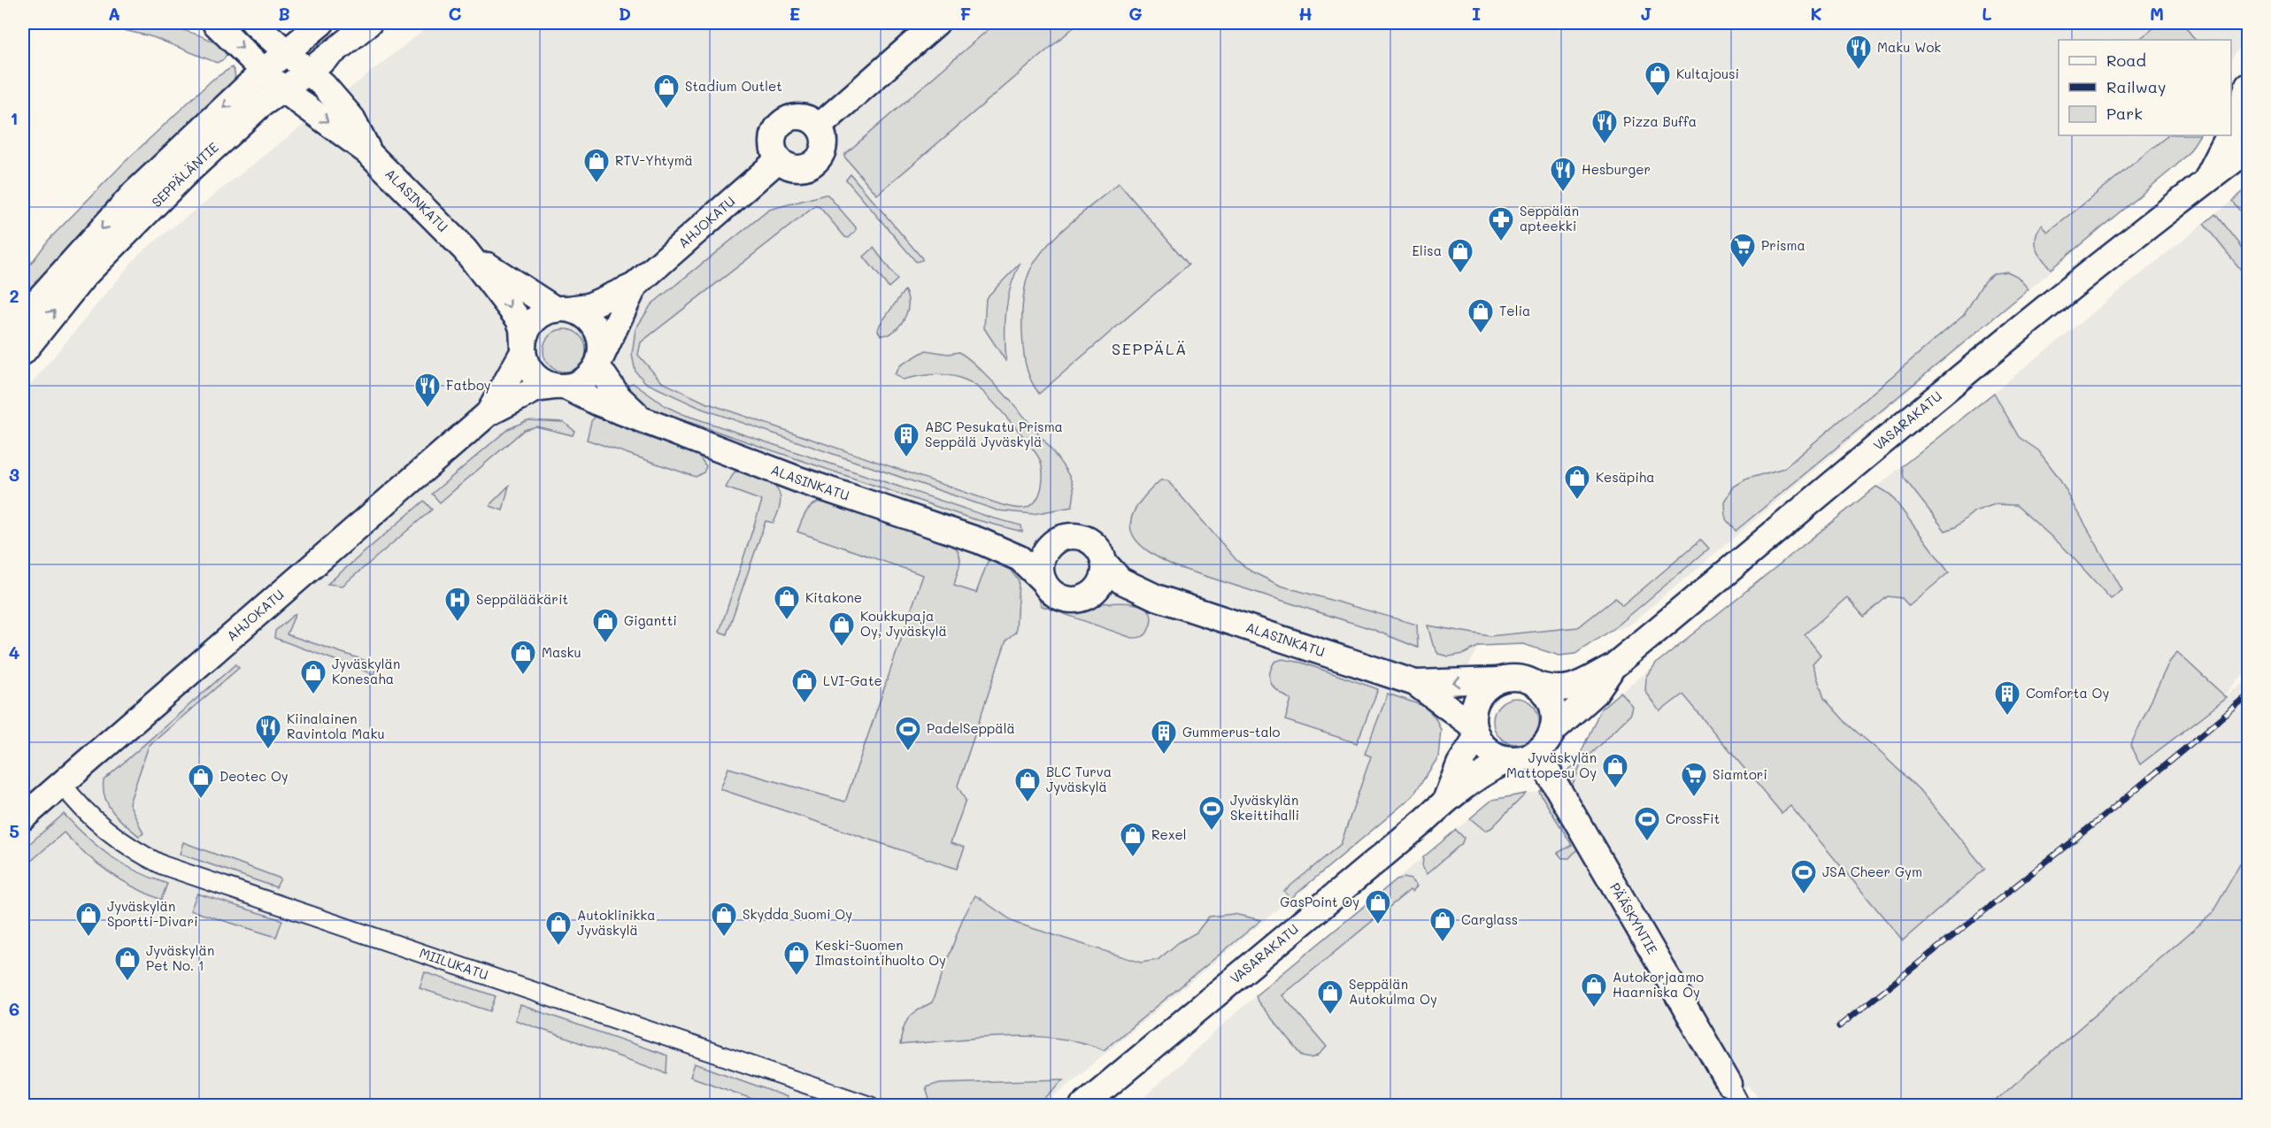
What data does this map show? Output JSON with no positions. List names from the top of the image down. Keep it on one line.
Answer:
{"streets":{"street":["SEPPÄLÄNTIE","ALASINKATU","AHJOKATU","VASARAKATU","PÄÄSKYNTIE","MIILUKATU"]},"crossings":[["SEPPÄLÄNTIE","ALASINKATU"],["ALASINKATU","AHJOKATU"],["ALASINKATU","VASARAKATU"],["ALASINKATU","PÄÄSKYNTIE"],["AHJOKATU","MIILUKATU"],["VASARAKATU","PÄÄSKYNTIE"]],"districts":["SEPPÄLÄ"],"places":{"restaurant":["Maku Wok","Pizza Buffa","Hesburger","Fatboy","Kiinalainen Ravintola Maku"],"shop":["Kultajousi","Stadium Outlet","RTV-Yhtymä","Elisa","Telia","Kesäpiha","Kitakone","Gigantti","Koukkupaja Oy, Jyväskylä","Masku","Jyväskylän Konesaha","LVI-Gate","Jyväskylän Mattopesu Oy","Deotec Oy","BLC Turva Jyväskylä","Rexel","GasPoint Oy","Jyväskylän Sportti-Divari","Skydda Suomi Oy","Carglass","Autoklinikka Jyväskylä","Keski-Suomen Ilmastointihuolto Oy","Jyväskylän Pet No. 1","Autokorjaamo Haarniska Oy","Seppälän Autokulma Oy"],"pharmacy":["Seppälän apteekki"],"supermarket":["Prisma","Siamtori"],"building":["ABC Pesukatu Prisma Seppälä Jyväskylä","Comforta Oy","Gummerus-talo"],"hospital":["Seppälääkärit"],"sports":["PadelSeppälä","Jyväskylän Skeittihalli","CrossFit","JSA Cheer Gym"]},"legend":["Road","Railway","Park"],"grid":{"columns":["A","B","C","D","E","F","G","H","I","J","K","L","M"],"rows":["1","2","3","4","5","6"]}}
